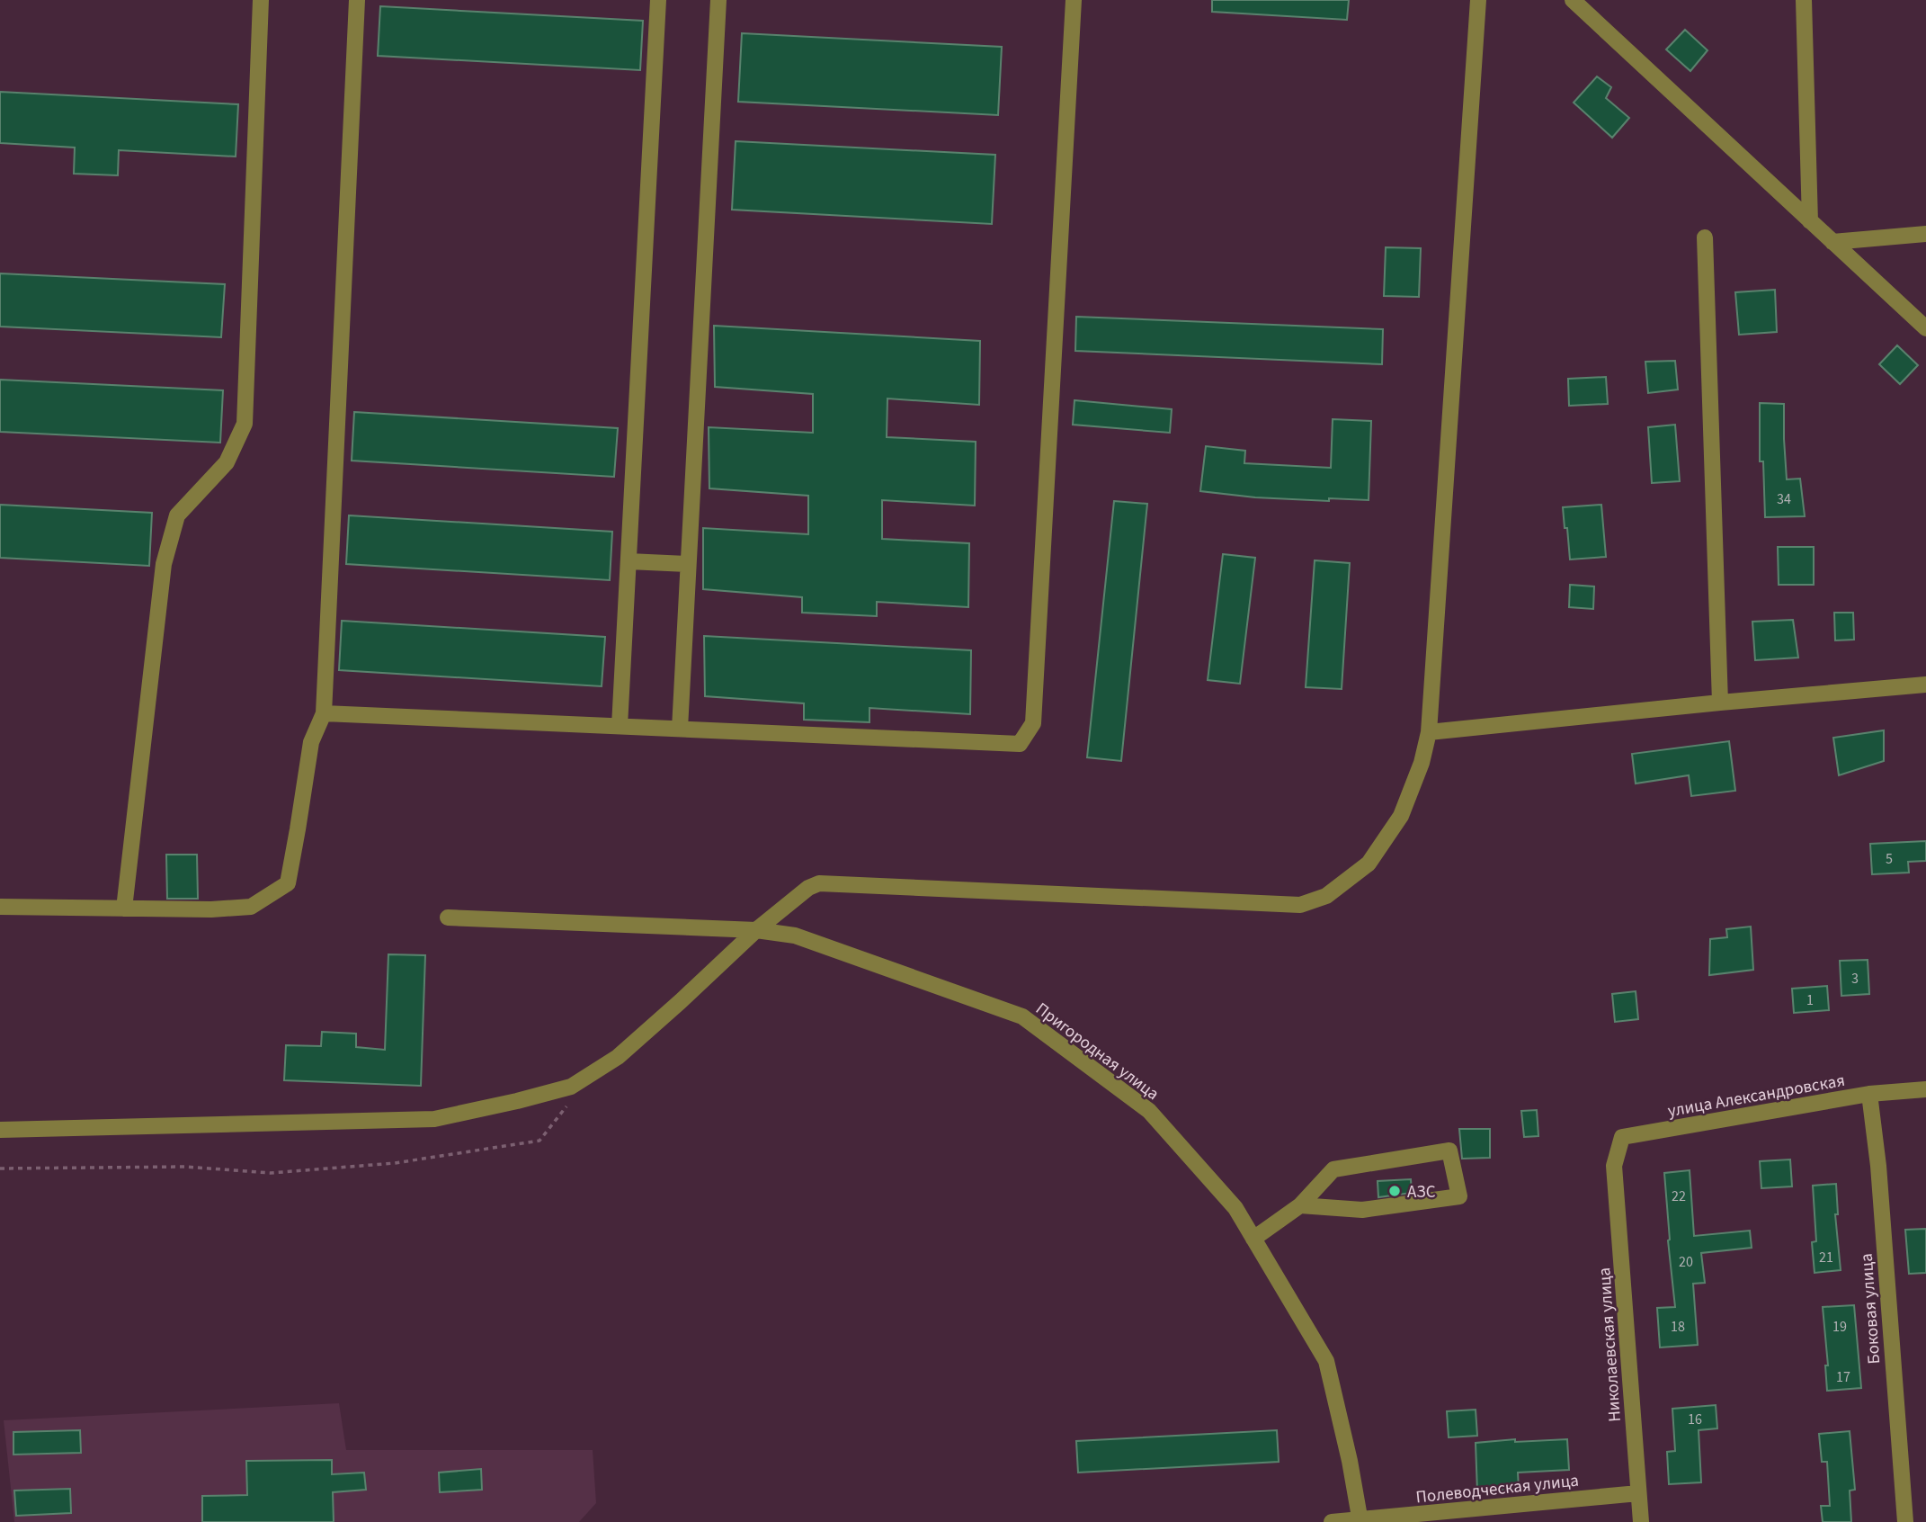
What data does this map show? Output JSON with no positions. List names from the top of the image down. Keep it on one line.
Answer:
{"streets":{"street":["Пригородная улица","улица Александровская","Боковая улица","Николаевская улица","Полеводческая улица"]},"crossings":[["Пригородная улица","Полеводческая улица"],["улица Александровская","Боковая улица"],["улица Александровская","Николаевская улица"],["Николаевская улица","Полеводческая улица"]],"places":["АЗС"],"house_numbers":["34","5","3","1","22","21","20","18","19","17","16"]}
